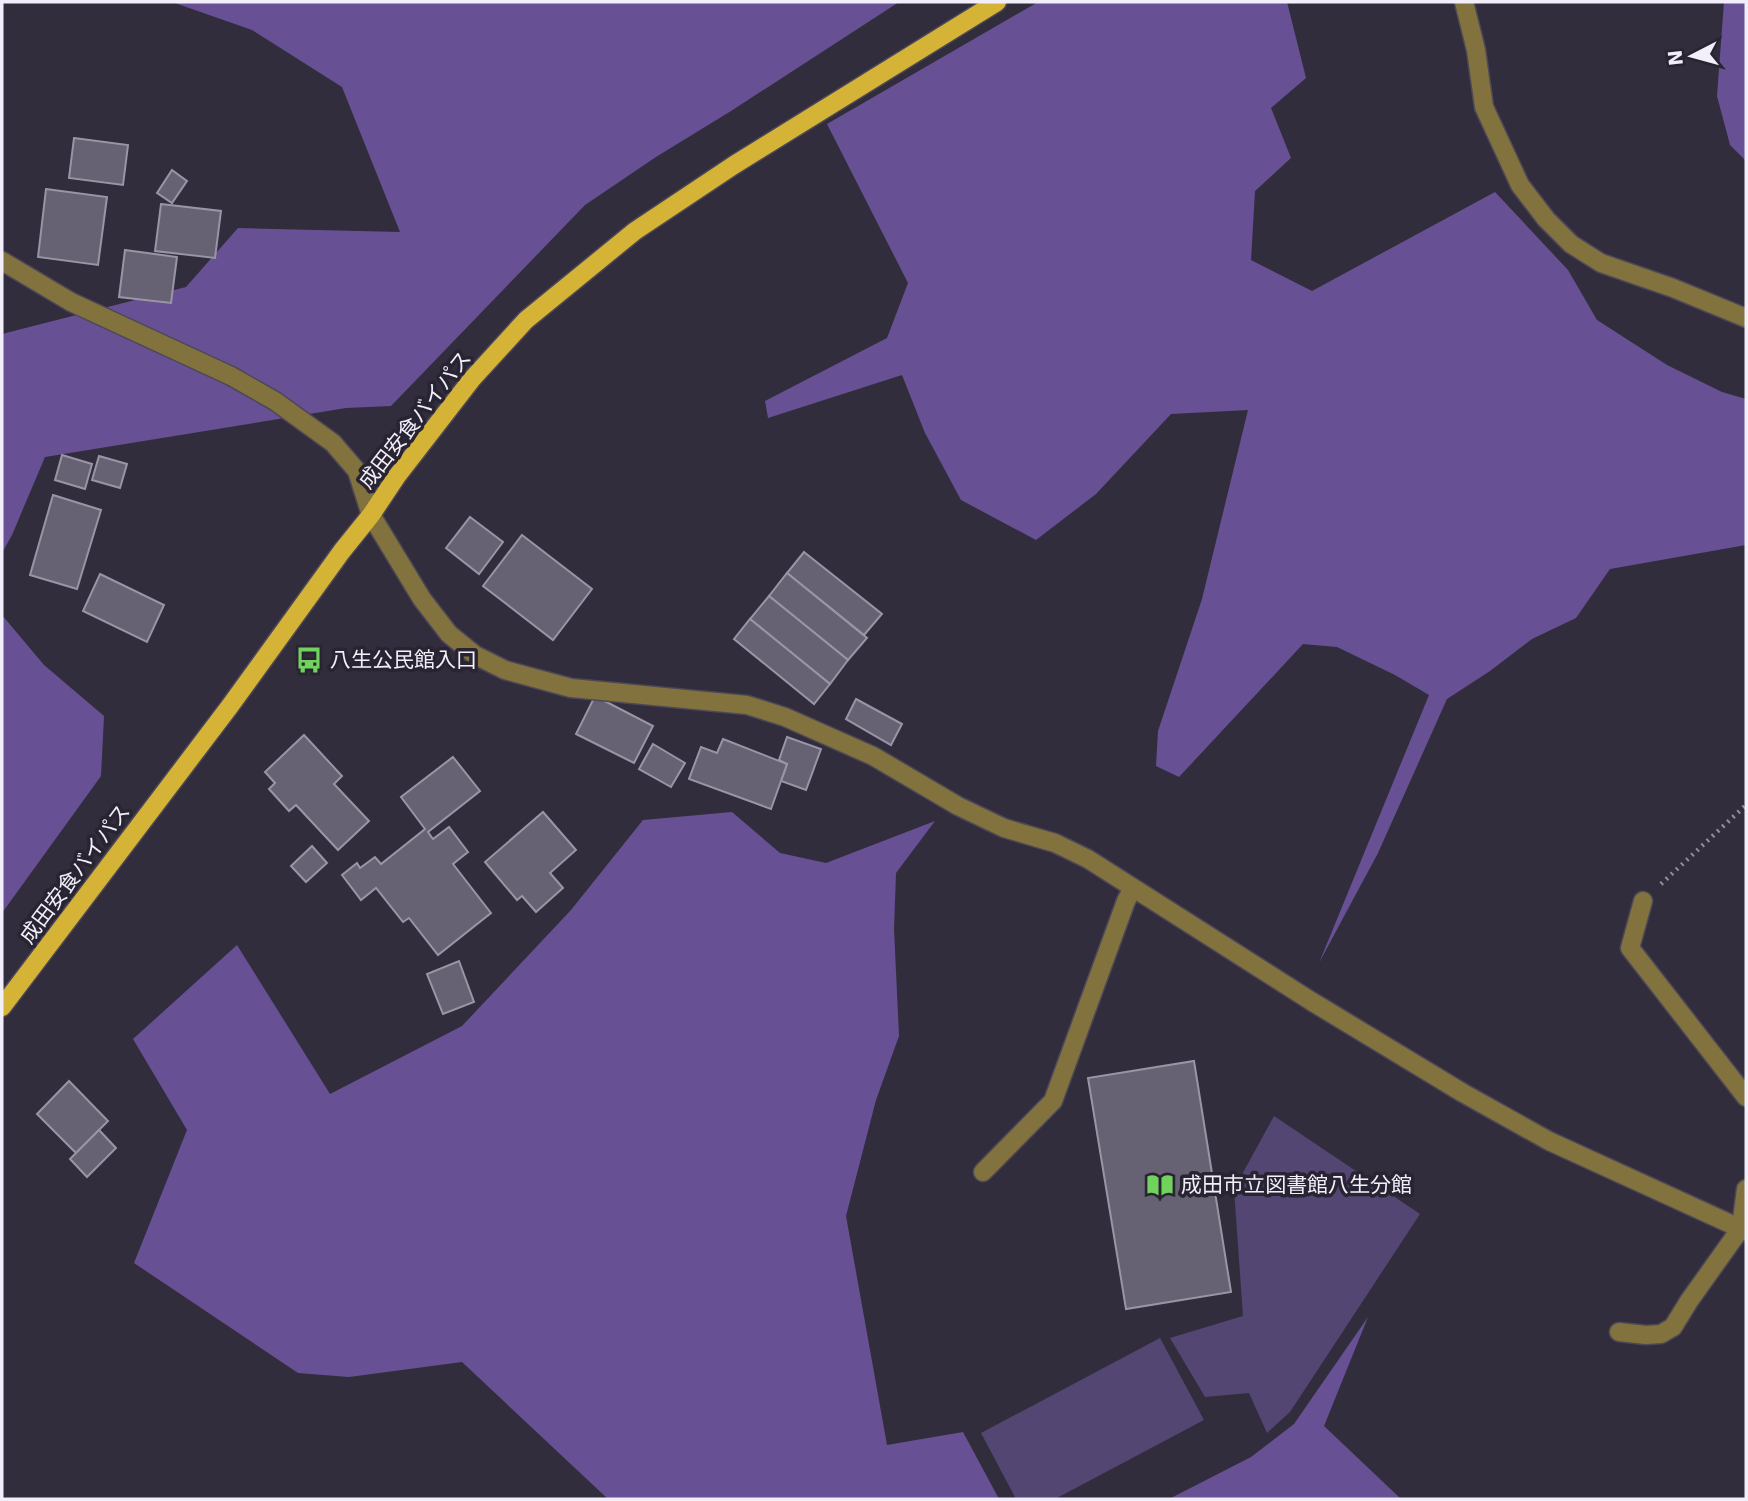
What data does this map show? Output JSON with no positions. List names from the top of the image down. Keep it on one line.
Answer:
{"streets":{"main road":["成田安食バイパス"]},"places":{"bus stop":["八生公民館入口"],"library":["成田市立図書館八生分館"]},"north":"left"}
